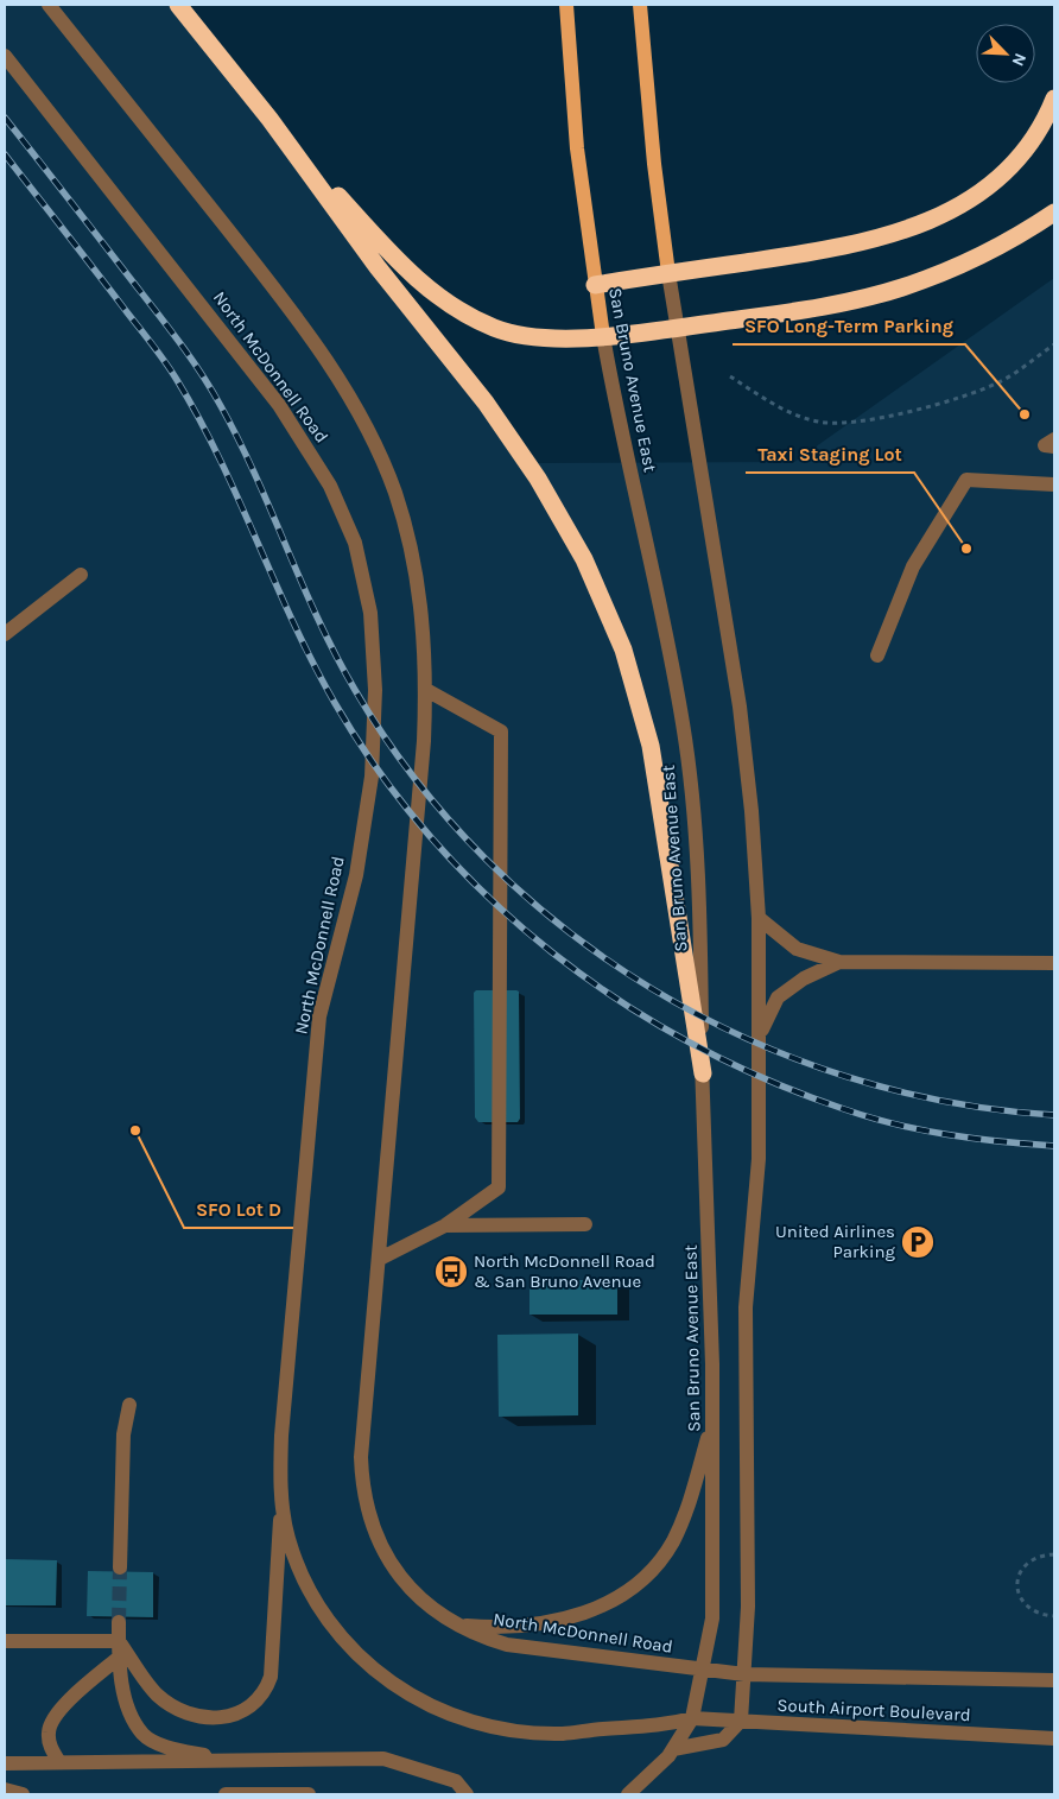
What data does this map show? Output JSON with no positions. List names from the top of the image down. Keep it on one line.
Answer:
{"streets":{"main road":["San Bruno Avenue East"],"street":["North McDonnell Road","South Airport Boulevard"]},"crossings":[["North McDonnell Road","San Bruno Avenue East"],["North McDonnell Road","South Airport Boulevard"],["San Bruno Avenue East","South Airport Boulevard"]],"places":{"other":["SFO Long-Term Parking","Taxi Staging Lot","SFO Lot D"],"parking":["United Airlines Parking"],"bus stop":["North McDonnell Road & San Bruno Avenue"]},"north":"bottom right"}
